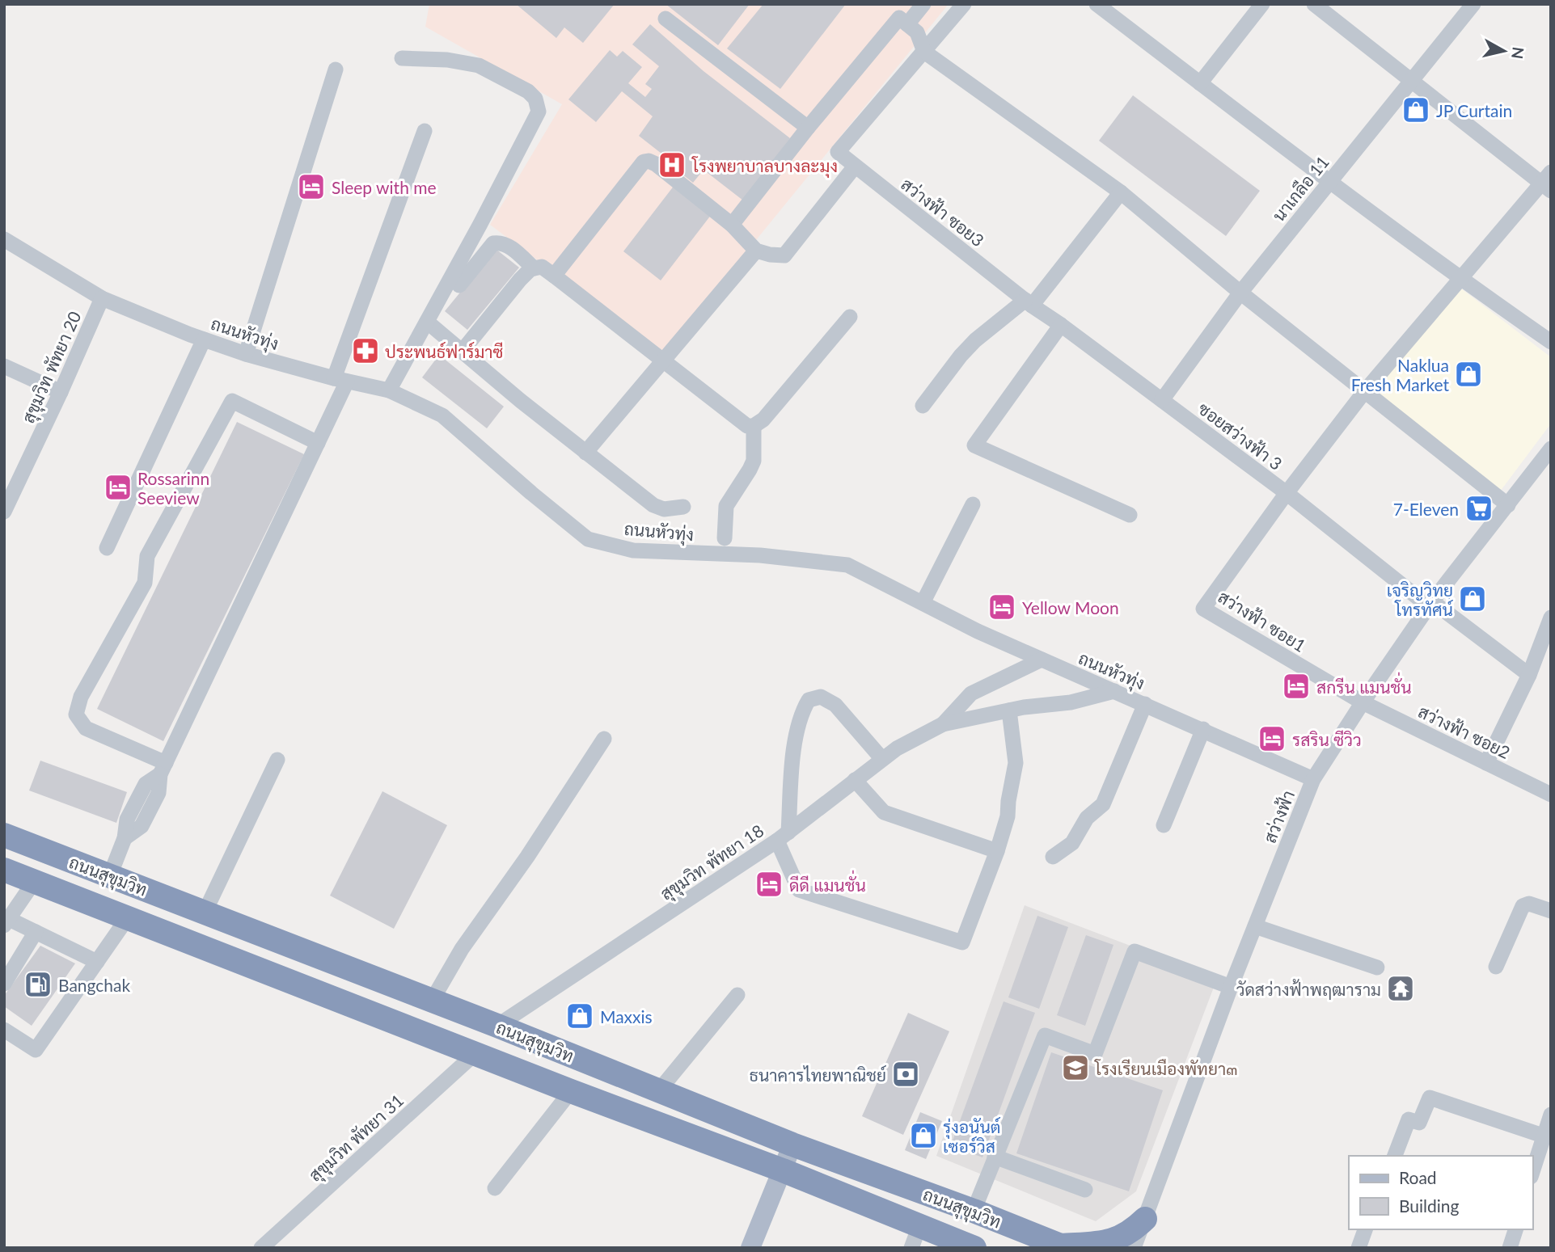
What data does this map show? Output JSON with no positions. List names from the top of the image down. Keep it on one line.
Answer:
{"streets":{"highway":["ถนนสุขุมวิท"],"street":["นาเกลือ 11","สว่างฟ้า ซอย3","ถนนหัวทุ่ง","สุขุมวิท พัทยา 20","ซอยสว่างฟ้า 3","สว่างฟ้า ซอย1","สว่างฟ้า ซอย2","สว่างฟ้า","สุขุมวิท พัทยา 18","สุขุมวิท พัทยา 31"]},"crossings":[["นาเกลือ 11","ซอยสว่างฟ้า 3"],["สว่างฟ้า ซอย3","ซอยสว่างฟ้า 3"],["ถนนหัวทุ่ง","สุขุมวิท พัทยา 20"],["ถนนหัวทุ่ง","สว่างฟ้า"],["ถนนหัวทุ่ง","สุขุมวิท พัทยา 18"],["ซอยสว่างฟ้า 3","สว่างฟ้า ซอย1"],["ซอยสว่างฟ้า 3","สว่างฟ้า"],["สว่างฟ้า ซอย1","สว่างฟ้า ซอย2"],["สว่างฟ้า ซอย1","สว่างฟ้า"],["สว่างฟ้า ซอย2","สว่างฟ้า"],["สุขุมวิท พัทยา 18","ถนนสุขุมวิท"],["ถนนสุขุมวิท","สุขุมวิท พัทยา 31"]],"places":{"shop":["JP Curtain","Naklua Fresh Market","เจริญวิทยุ โทรทัศน์","Maxxis","รุ่งอนันต์ เซอร์วิส"],"hospital":["โรงพยาบาลบางละมุง"],"hotel":["Sleep with me","Rossarinn Seeview","Yellow Moon","สกรีน แมนชั่น","รสริน ซีวิว","ดีดี แมนชั่น"],"pharmacy":["ประพนธ์ฟาร์มาซี"],"supermarket":["7-Eleven"],"fuel station":["Bangchak"],"temple":["วัดสว่างฟ้าพฤฒาราม"],"school or university":["โรงเรียนเมืองพัทยา๓"],"bank":["ธนาคารไทยพาณิชย์"]},"legend":["Road","Building"],"north":"right"}
